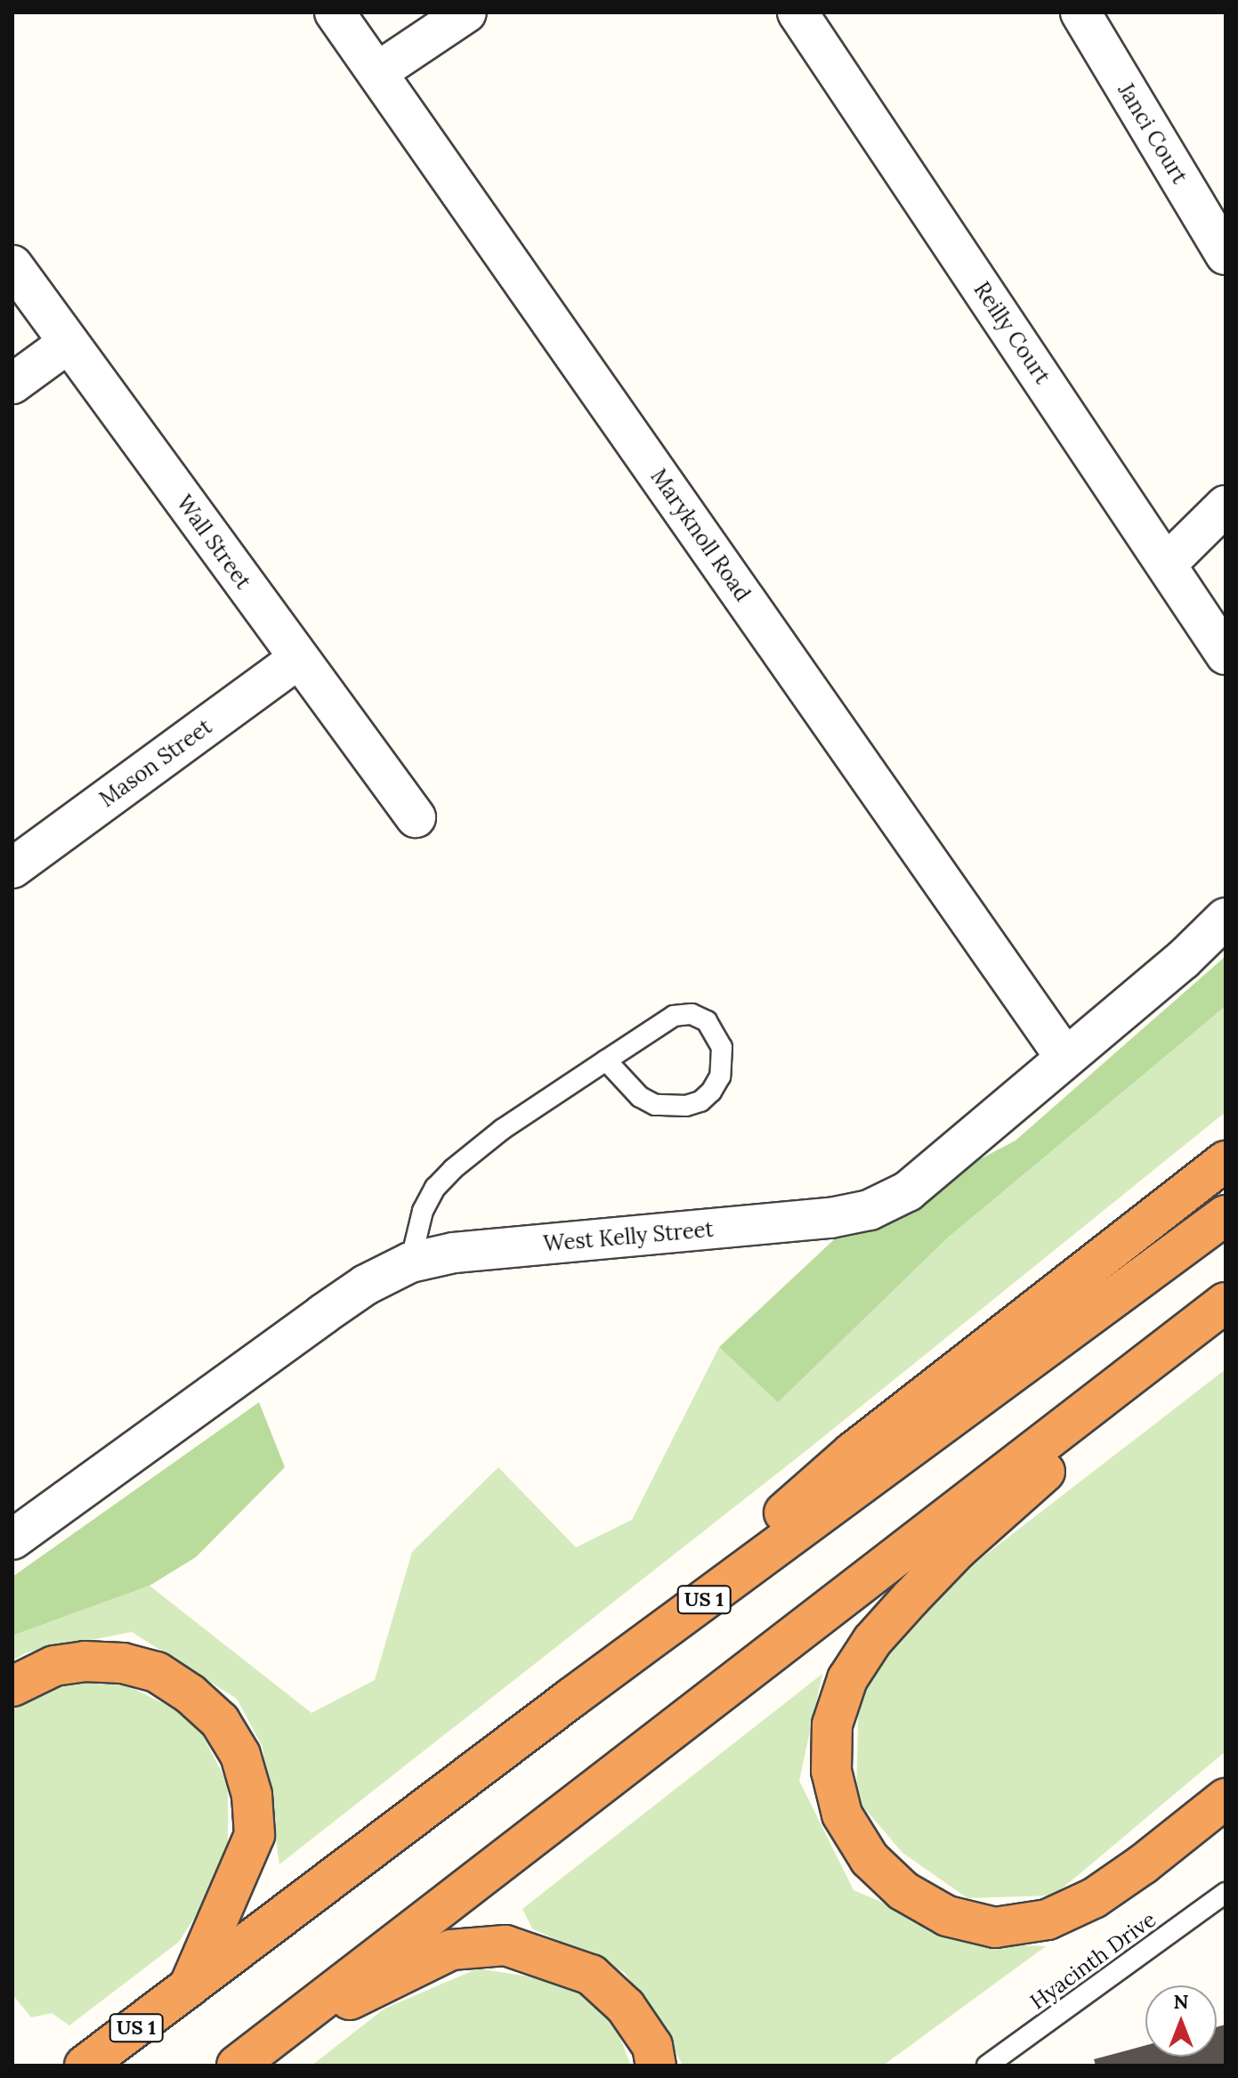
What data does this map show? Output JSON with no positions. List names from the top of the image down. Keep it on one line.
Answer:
{"streets":{"highway":["US 1"],"street":["Janci Court","Reilly Court","Maryknoll Road","Wall Street","Mason Street","West Kelly Street"],"lane":["Hyacinth Drive"]},"crossings":[["Maryknoll Road","West Kelly Street"],["Wall Street","Mason Street"]],"north":"top"}
